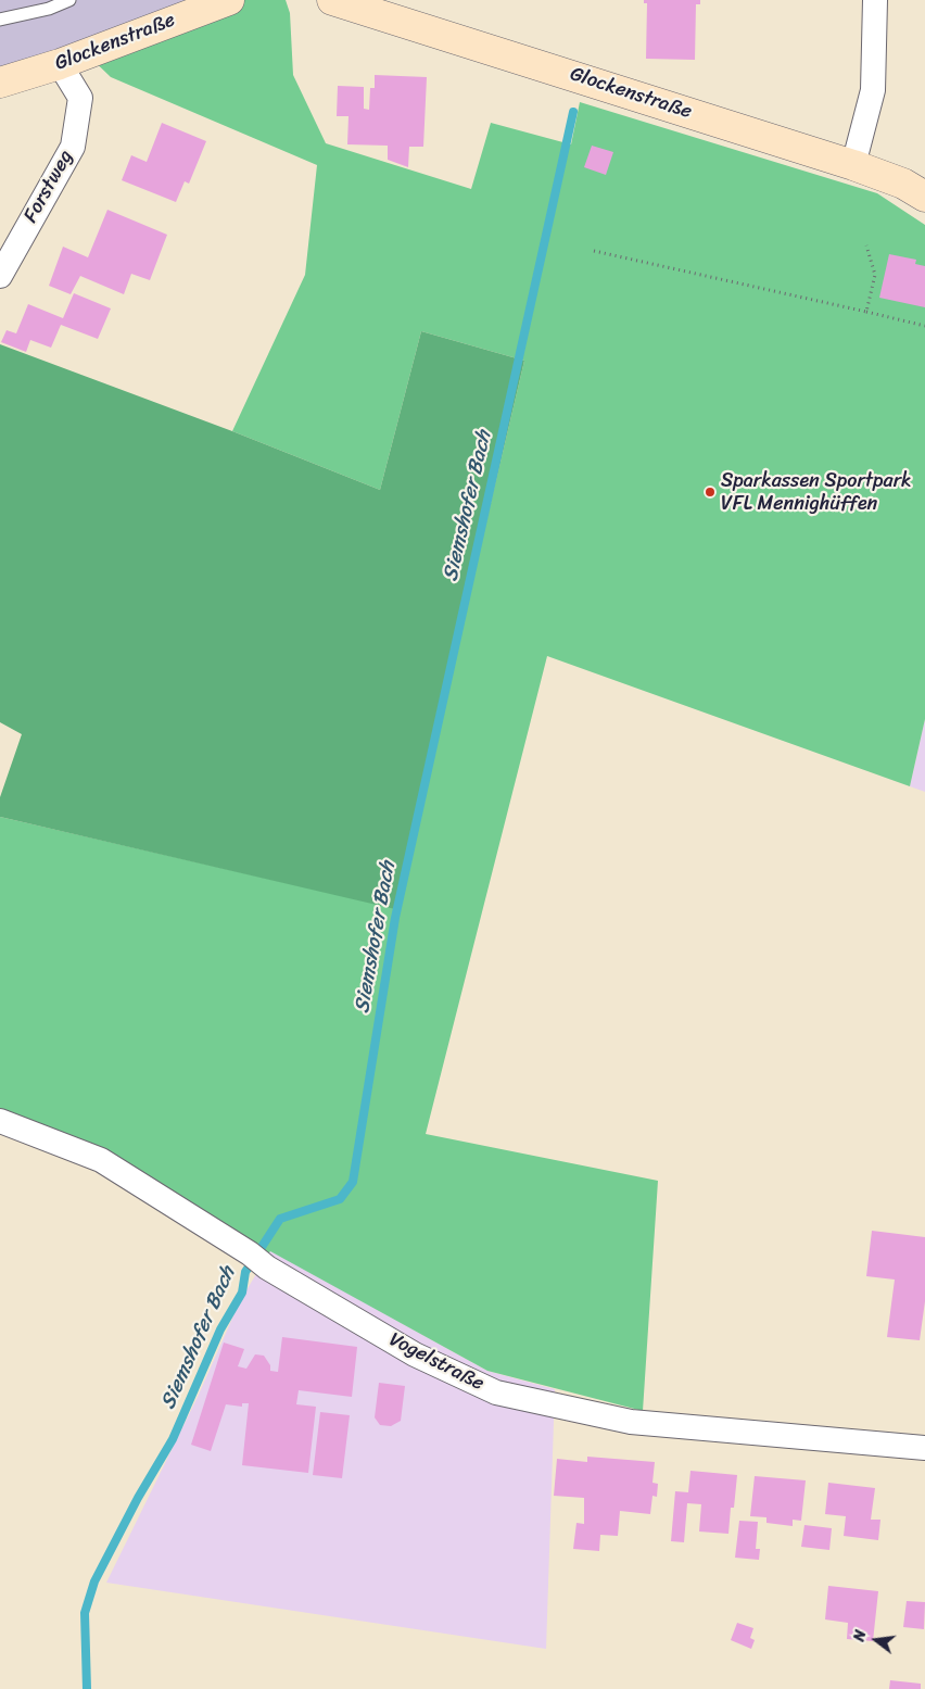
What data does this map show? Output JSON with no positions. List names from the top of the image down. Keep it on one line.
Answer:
{"streets":{"street":["Glockenstraße","Forstweg","Vogelstraße"]},"crossings":[["Glockenstraße","Forstweg"]],"water":["Siemshofer Bach"],"places":["Sparkassen Sportpark VFL Mennighüffen"],"north":"left"}
